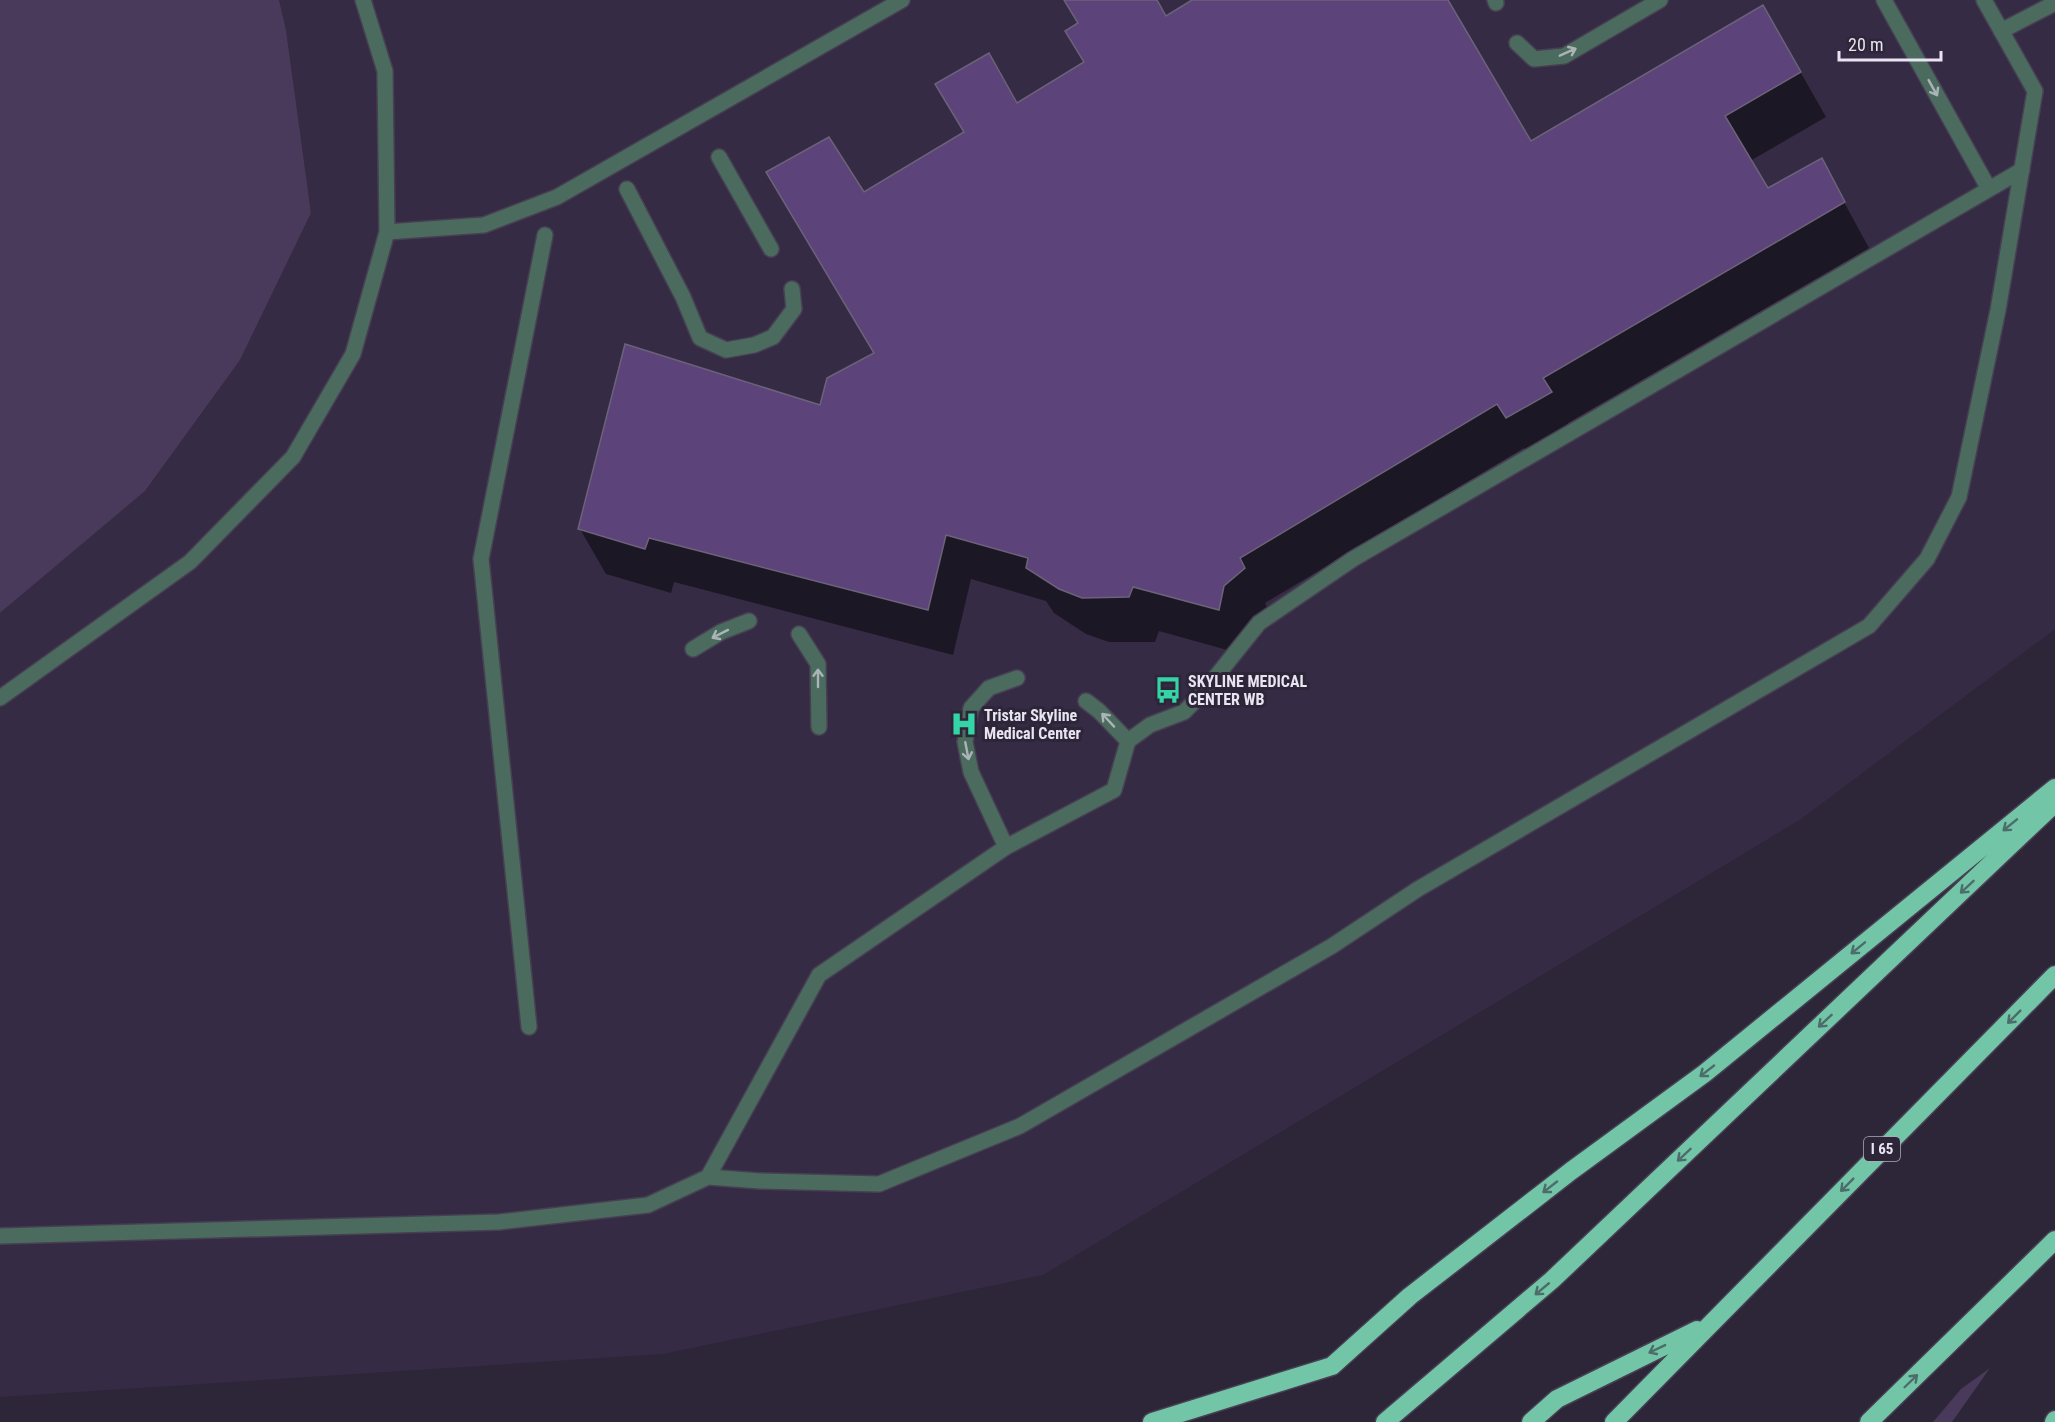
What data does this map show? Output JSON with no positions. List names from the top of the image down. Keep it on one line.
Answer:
{"streets":{"highway":["I 65"]},"places":{"bus stop":["SKYLINE MEDICAL CENTER WB"],"hospital":["Tristar Skyline Medical Center"]},"scale_bar":"20 m"}
